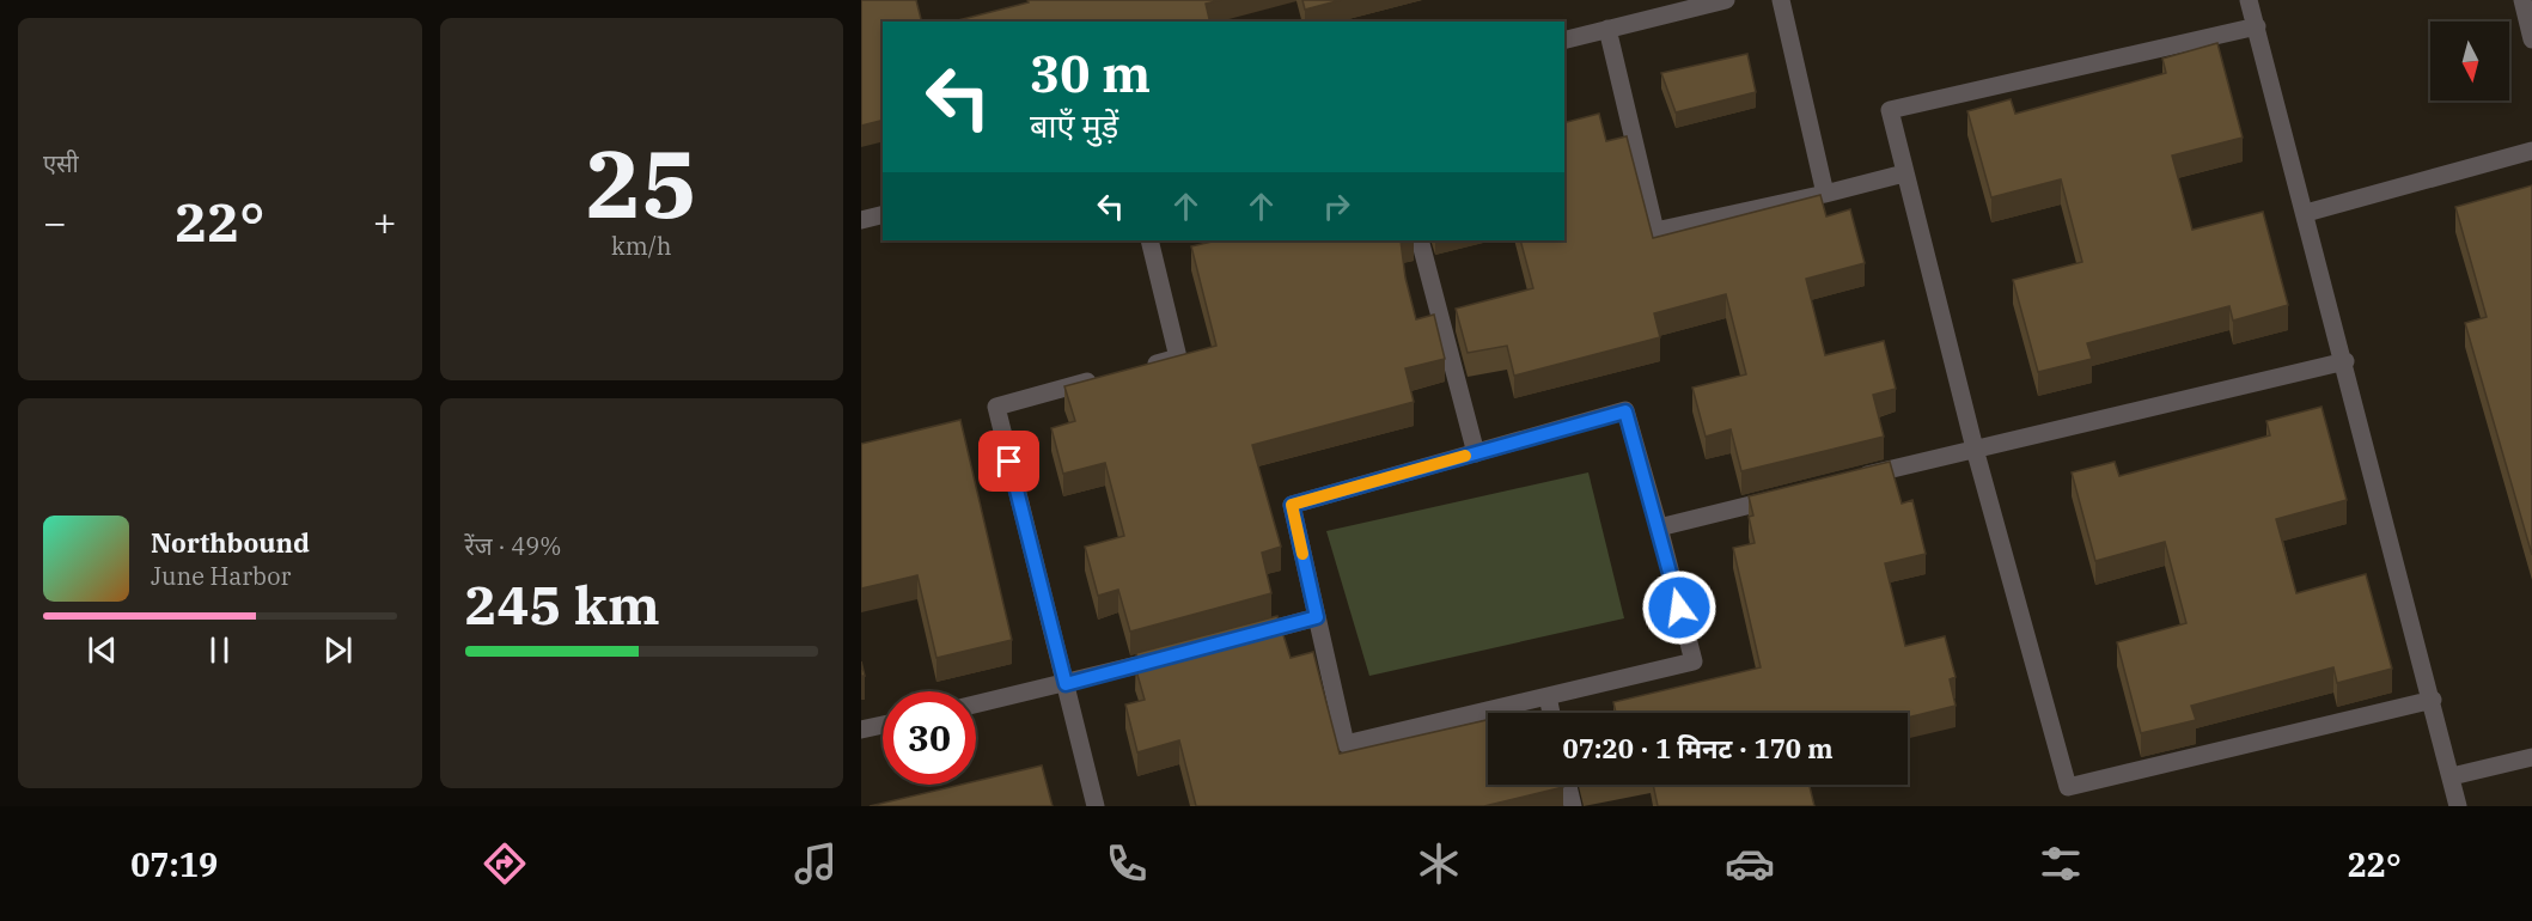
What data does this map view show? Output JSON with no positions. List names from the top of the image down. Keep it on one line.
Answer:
{"north":"bottom","page":{"tile":["एसी",["25","km/h"],["रेंज · 49%","245 km"]],"turn":["30 m","बाएँ मुड़ें"],"heat":["−","22°","+"],"song":["Northbound","June Harbor"],"limit":"30","trip":"07:20 · 1 मिनट · 170 m","tabs":["07:19","22°"]}}
